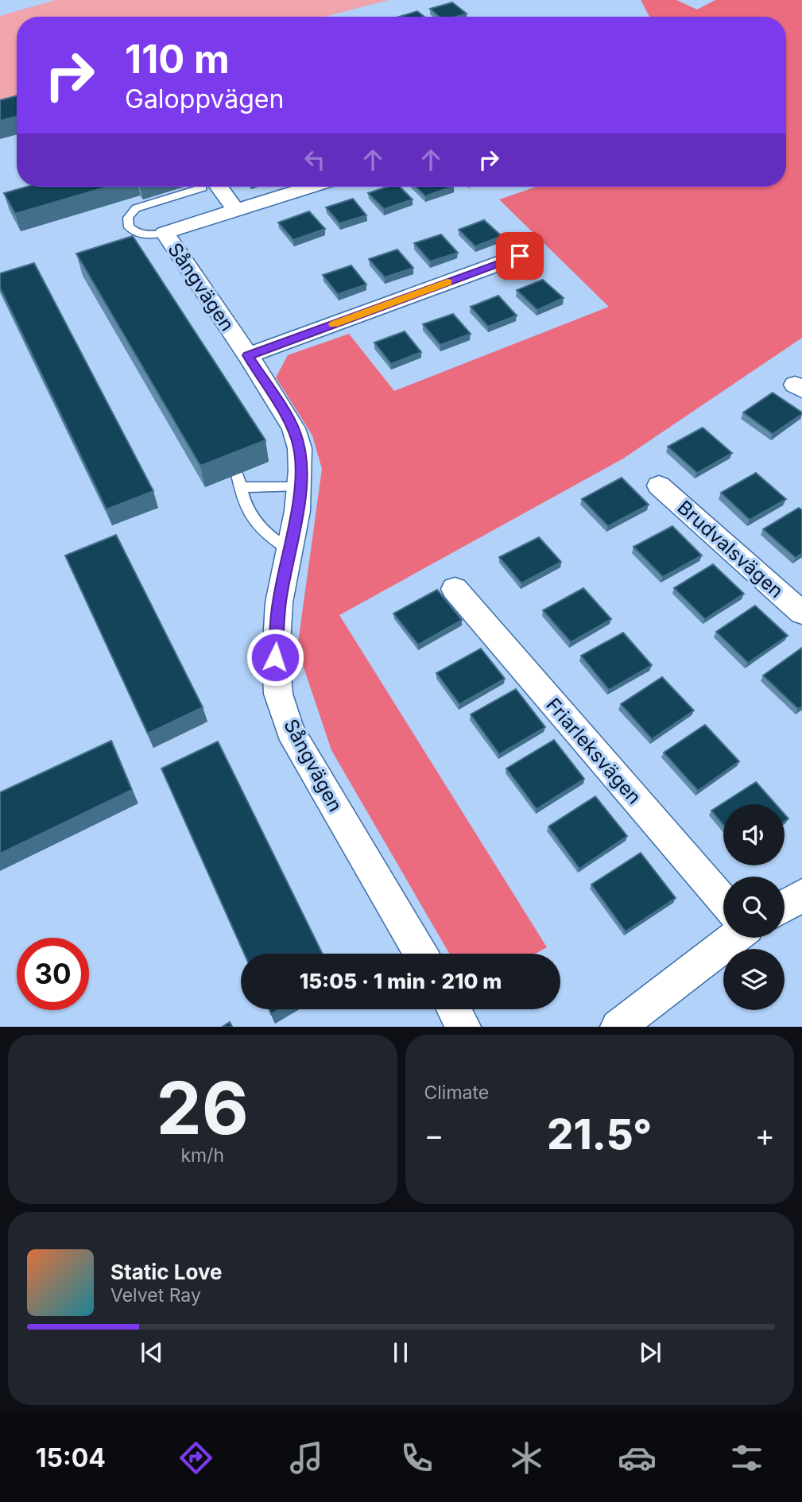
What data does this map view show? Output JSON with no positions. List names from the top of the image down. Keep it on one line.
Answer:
{"streets":{"street":["Sångvägen","Brudvalsvägen","Friarleksvägen"]},"page":{"turn":["110 m","Galoppvägen"],"limit":"30","trip":"15:05 · 1 min · 210 m","tile":[["26","km/h"],"Climate"],"heat":["−","21.5°","+"],"song":["Static Love","Velvet Ray"],"tabs":"15:04"}}
